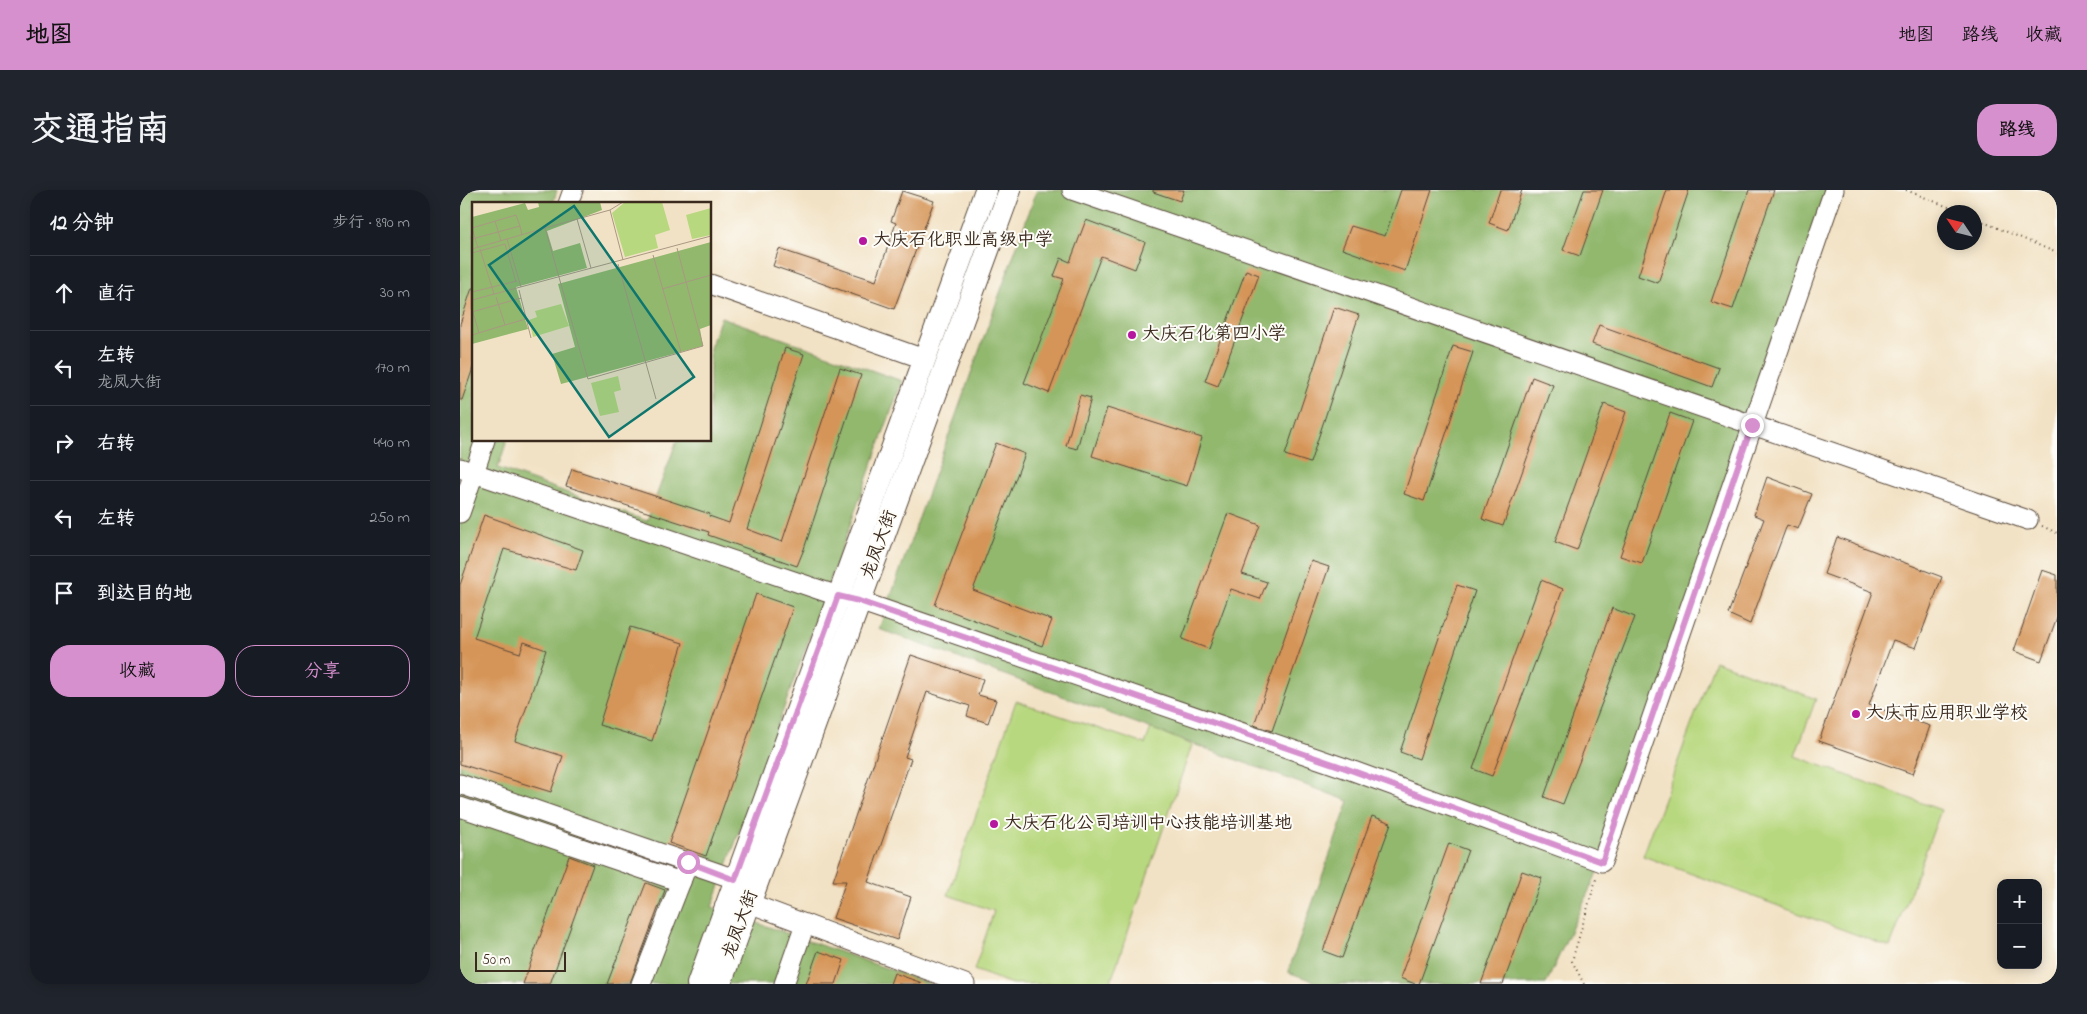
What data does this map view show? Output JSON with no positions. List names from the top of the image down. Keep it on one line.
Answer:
{"streets":{"main road":["龙凤大街"]},"places":["大庆石化职业高级中学","大庆石化第四小学","大庆市应用职业学校","大庆石化公司培训中心技能培训基地"],"scale_bar":"50 m","north":"top left","page":{"header":"地图","nav":["地图","路线","收藏"],"title":"交通指南","buttons":["路线",["收藏","分享"]],"heading":["12 分钟","步行 · 890 m"],"list":[["直行","30 m"],["左转","龙凤大街","170 m"],["右转","440 m"],["左转","250 m"],"到达目的地"],"map_buttons":["+","−"],"scale":"50 m"}}
